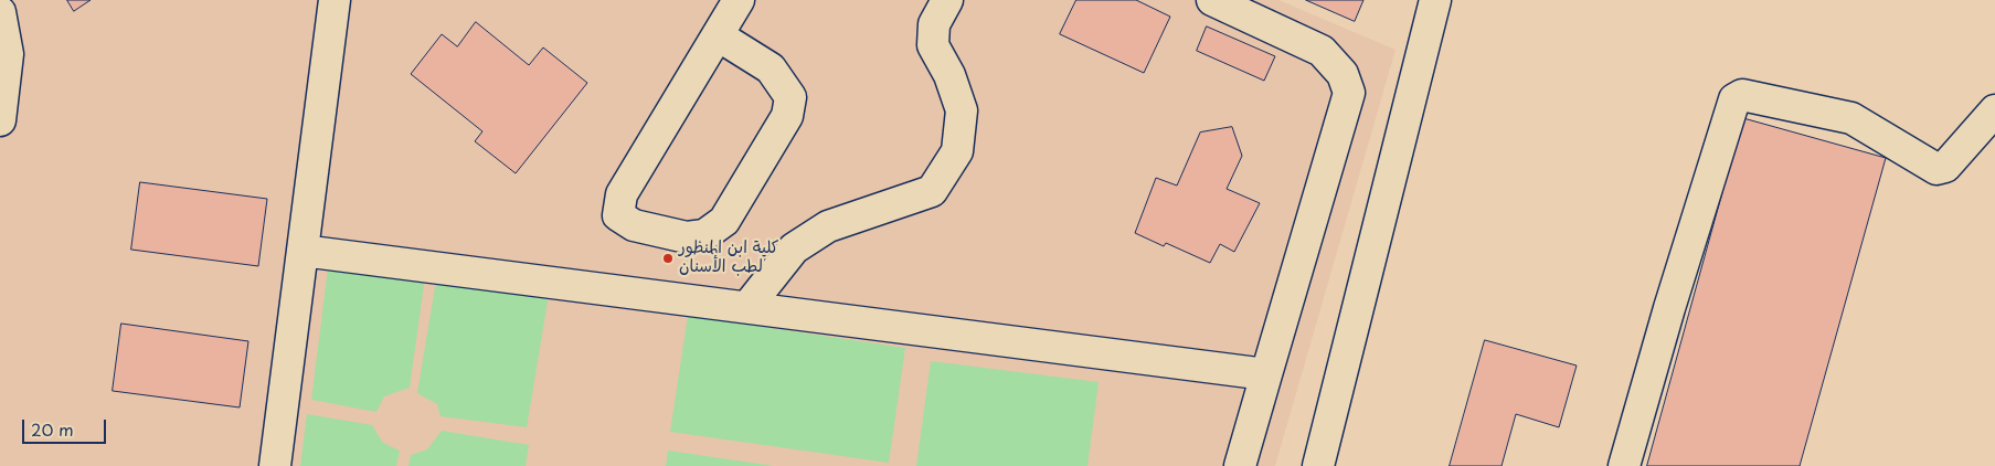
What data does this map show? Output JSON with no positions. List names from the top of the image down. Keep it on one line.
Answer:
{"places":["كلية ابن المنظور لطب الأسنان"],"scale_bar":"20 m"}
